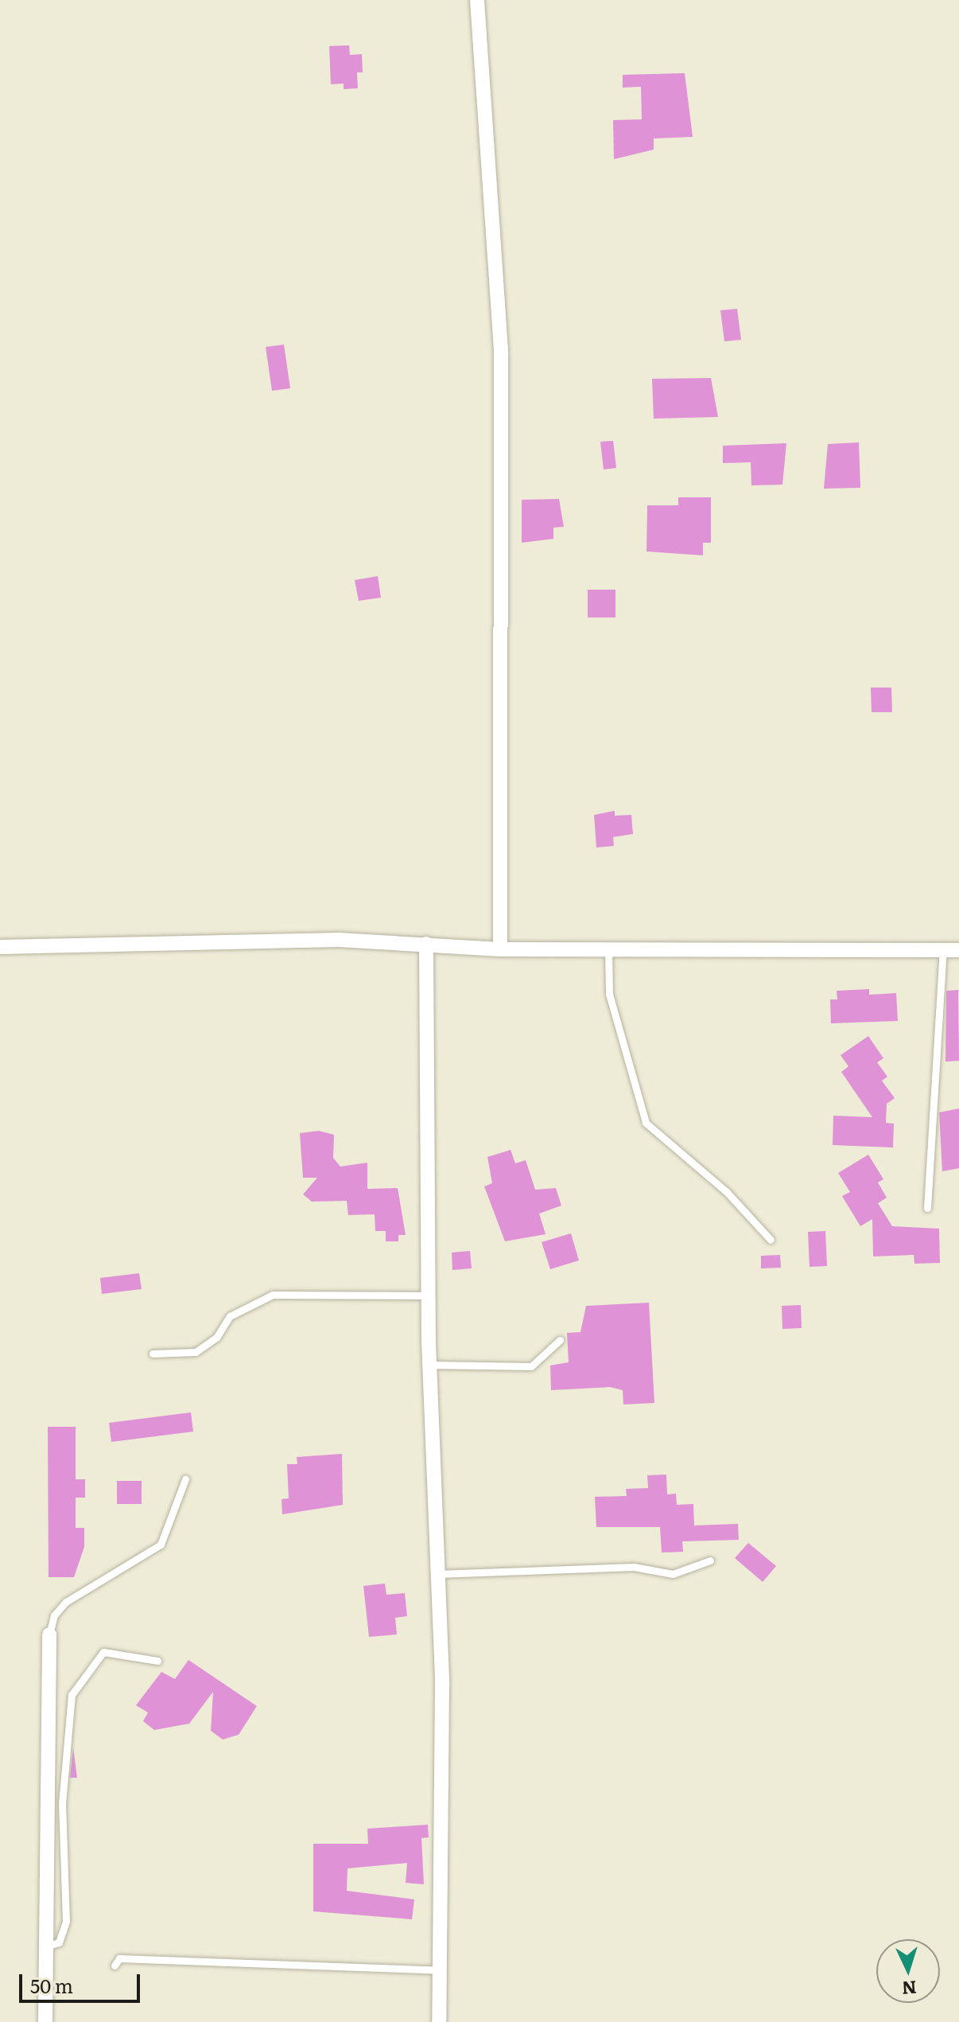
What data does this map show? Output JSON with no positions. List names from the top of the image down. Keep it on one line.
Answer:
{"scale_bar":"50 m","north":"bottom"}
